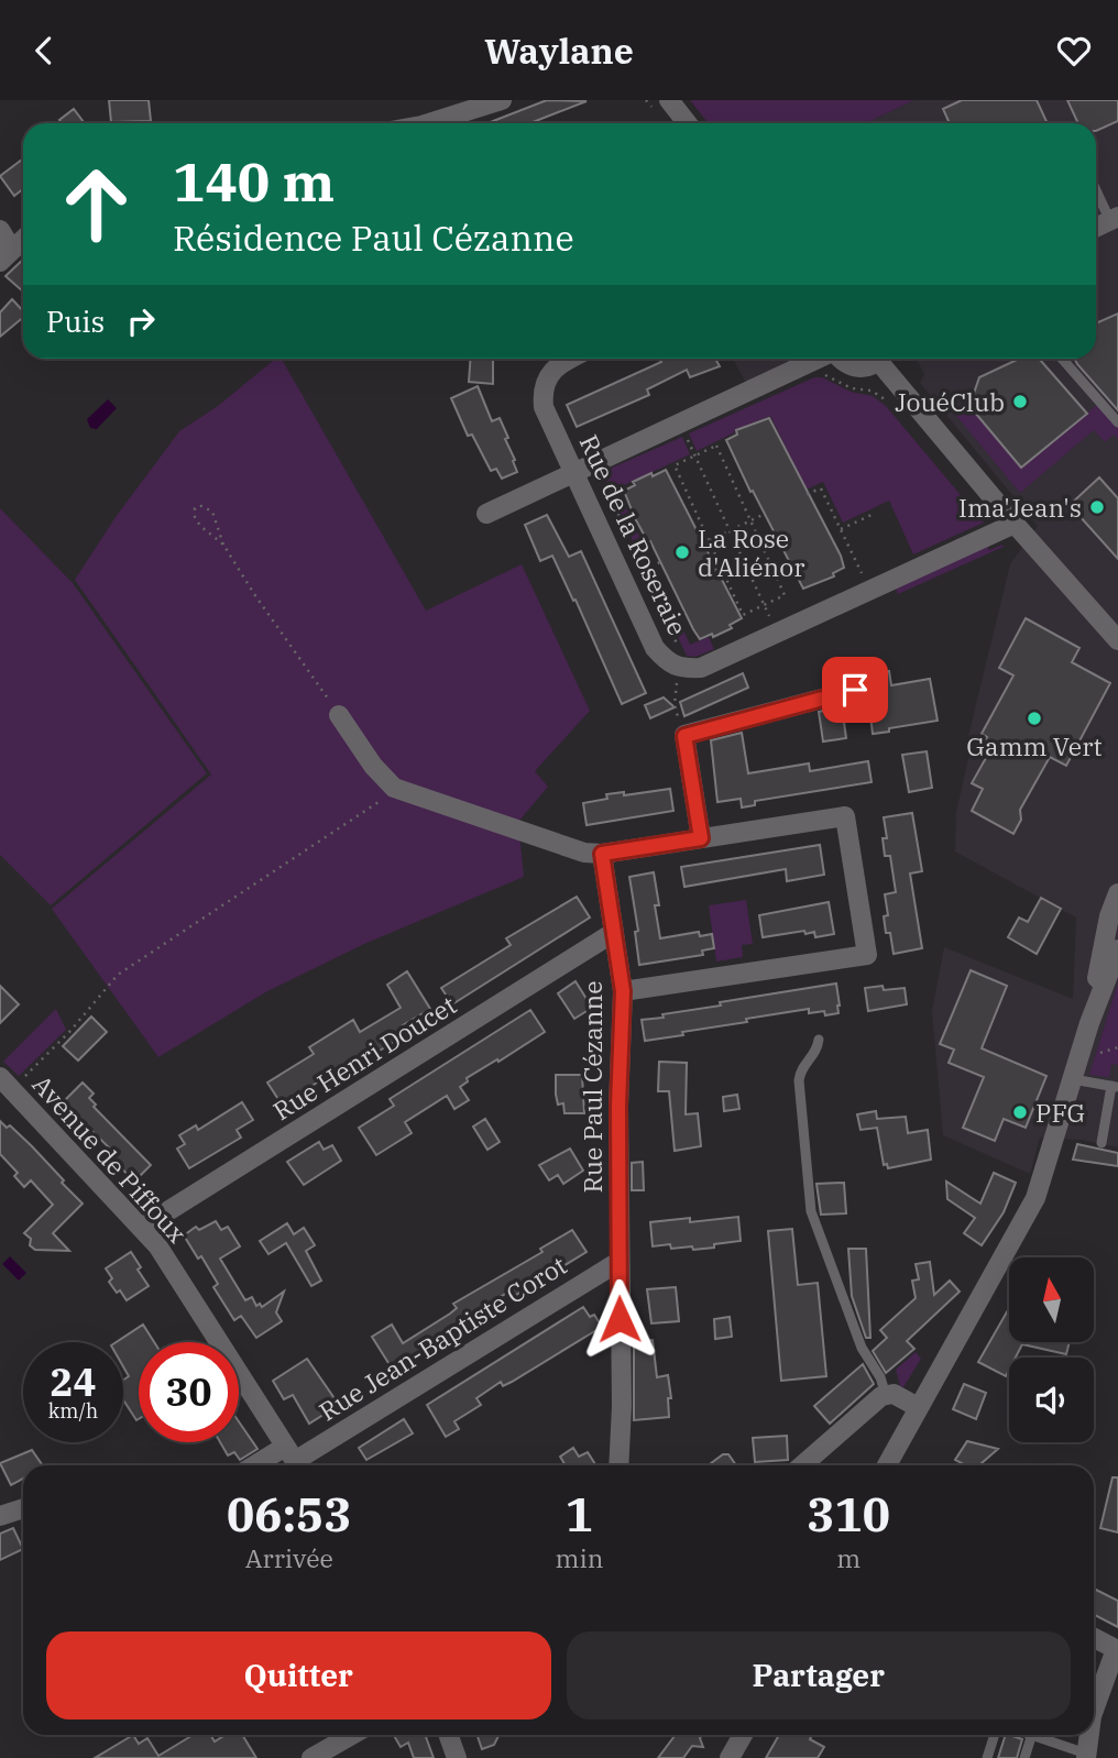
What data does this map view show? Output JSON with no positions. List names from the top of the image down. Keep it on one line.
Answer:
{"streets":{"street":["Rue de la Roseraie","Rue Henri Doucet","Rue Paul Cézanne","Avenue de Piffoux","Rue Jean-Baptiste Corot"]},"crossings":[["Rue Henri Doucet","Rue Paul Cézanne"],["Rue Henri Doucet","Avenue de Piffoux"],["Rue Paul Cézanne","Rue Jean-Baptiste Corot"],["Avenue de Piffoux","Rue Jean-Baptiste Corot"]],"places":["JouéClub","Ima'Jean's","La Rose d'Aliénor","Gamm Vert","PFG"],"north":"top","page":{"header":"Waylane","turn":["140 m","Résidence Paul Cézanne"],"then":"Puis","speed":"24 km/h","limit":"30","eta":["06:53","Arrivée","1","min","310","m"],"buttons":["Quitter","Partager"]}}
